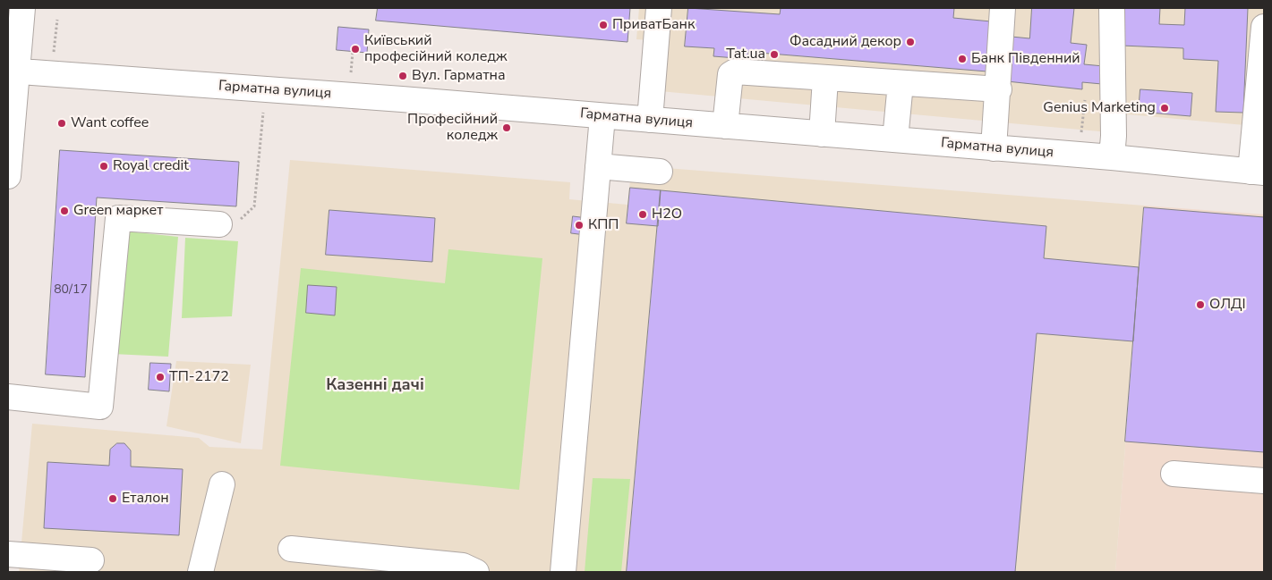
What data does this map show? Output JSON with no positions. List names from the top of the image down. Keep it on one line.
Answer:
{"streets":{"street":["Гарматна вулиця"]},"districts":["Казенні дачі"],"places":["ПриватБанк","Фасадний декор","Київський професійний коледж","Tat.ua","Банк Південний","Вул. Гарматна","Genius Marketing","Want coffee","Професійний коледж","Royal credit","Green маркет","H2O","КПП","ОЛДІ","ТП-2172","Еталон"],"house_numbers":["80/17"]}
